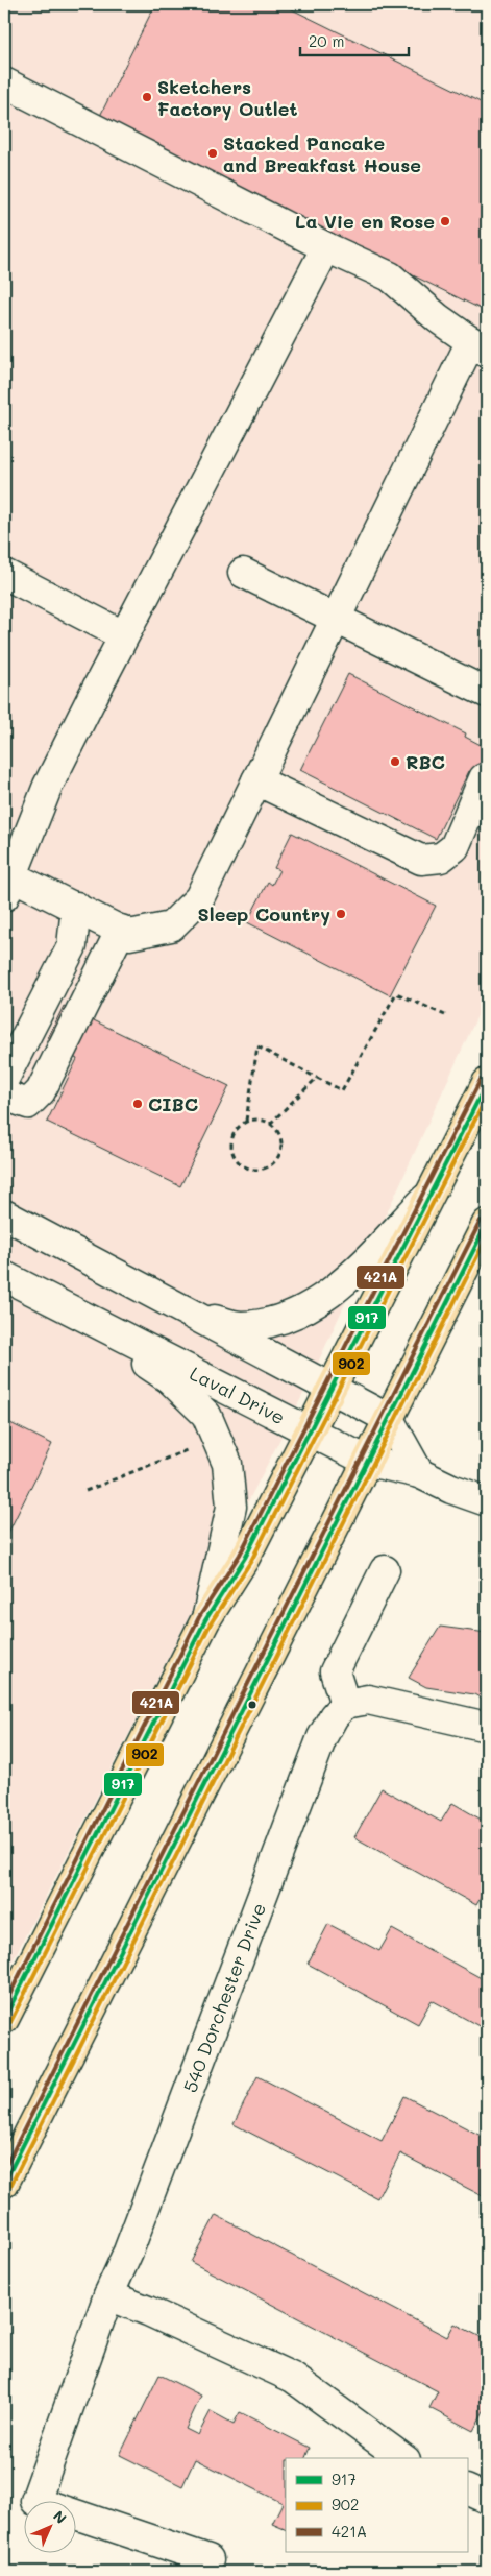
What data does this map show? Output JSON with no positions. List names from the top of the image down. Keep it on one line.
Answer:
{"streets":{"street":["Laval Drive","540 Dorchester Drive"]},"places":["Sketchers Factory Outlet","Stacked Pancake and Breakfast House","La Vie en Rose","RBC","Sleep Country","CIBC"],"lines":["transit line 421A","transit line 917","transit line 902"],"legend":["917","902","421A"],"scale_bar":"20 m","north":"top right"}
